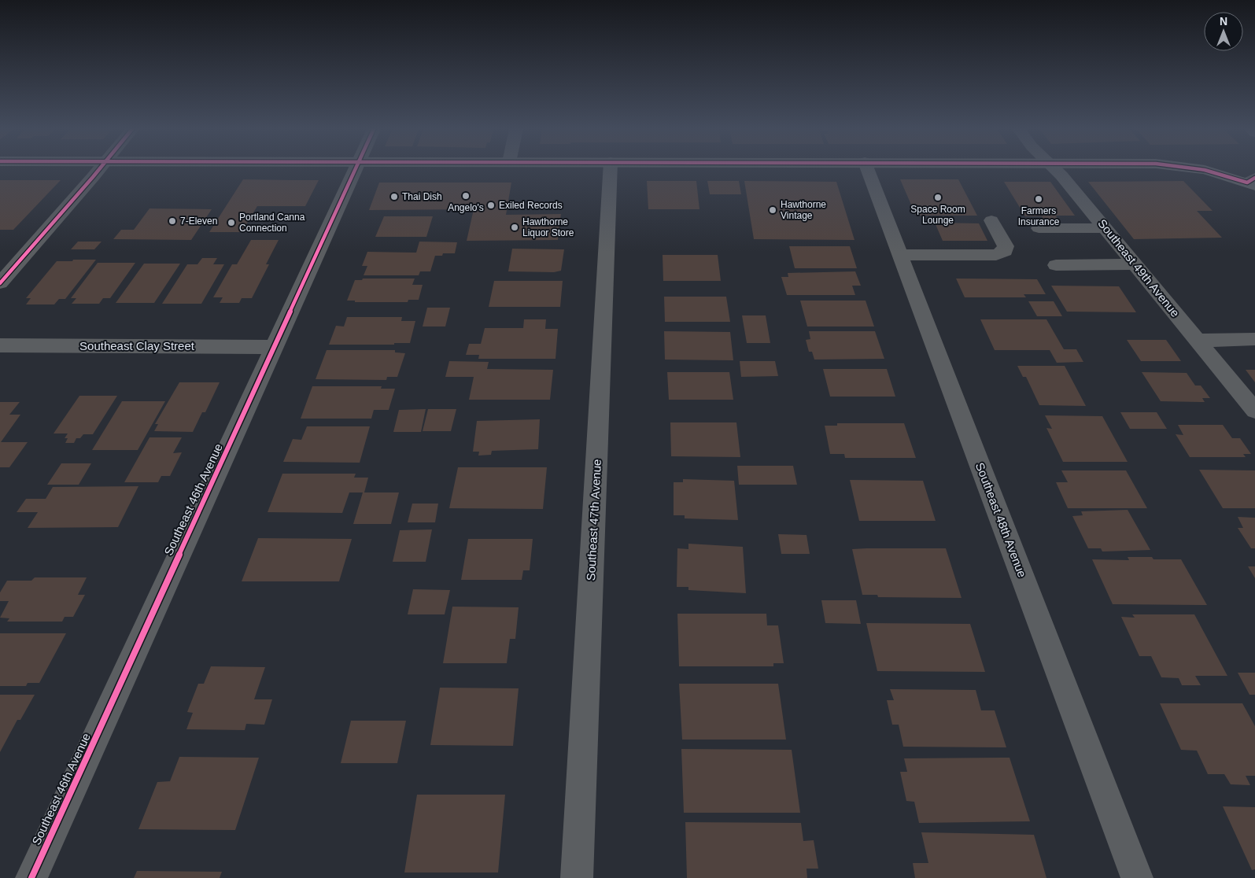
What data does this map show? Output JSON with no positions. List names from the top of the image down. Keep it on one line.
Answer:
{"streets":{"street":["Southeast 49th Avenue","Southeast Clay Street","Southeast 46th Avenue","Southeast 47th Avenue","Southeast 48th Avenue"]},"crossings":[["Southeast Clay Street","Southeast 46th Avenue"]],"places":["Angelo's","Thai Dish","Space Room Lounge","Farmers Insurance","Exiled Records","Hawthorne Vintage","7-Eleven","Portland Canna Connection","Hawthorne Liquor Store"],"north":"top"}
